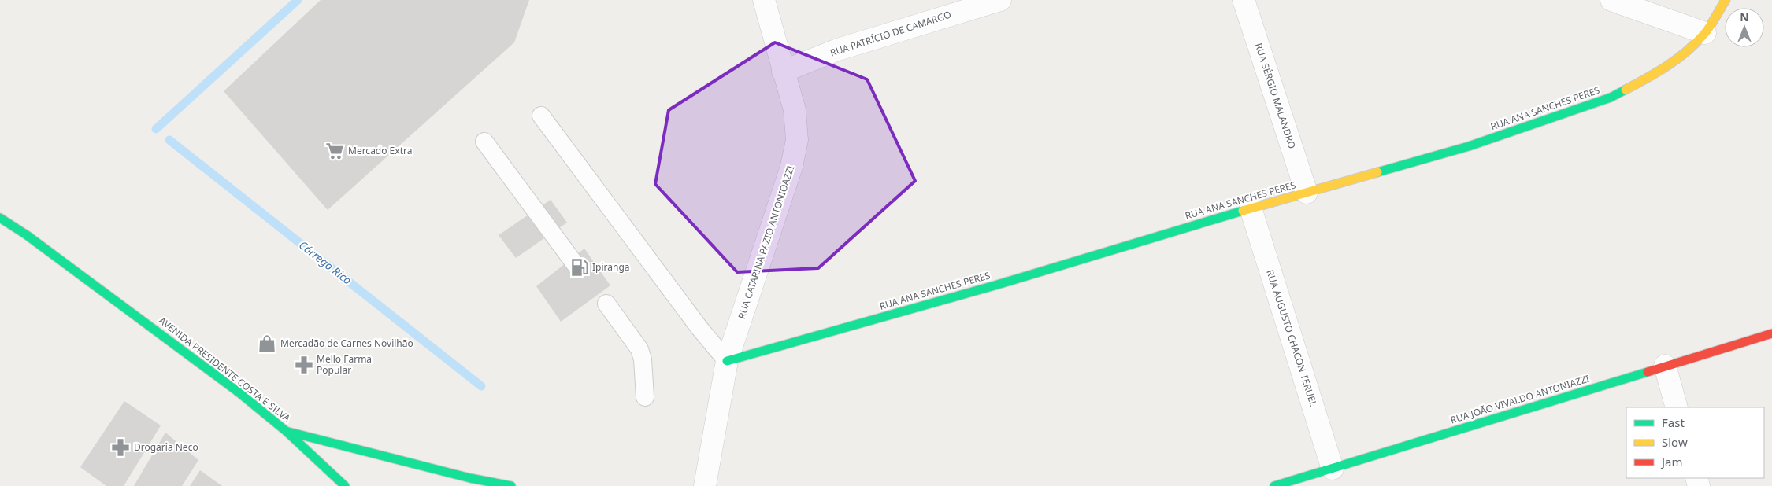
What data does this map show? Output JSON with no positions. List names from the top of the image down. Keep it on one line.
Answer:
{"streets":{"street":["RUA PATRÍCIO DE CAMARGO","RUA SÉRGIO MALANDRO","RUA ANA SANCHES PERES","RUA CATARINA PAZIO ANTONIOAZZI","RUA AUGUSTO CHACON TERUEL","AVENIDA PRESIDENTE COSTA E SILVA","RUA JOÃO VIVALDO ANTONIAZZI"]},"crossings":[["RUA PATRÍCIO DE CAMARGO","RUA CATARINA PAZIO ANTONIOAZZI"],["RUA SÉRGIO MALANDRO","RUA ANA SANCHES PERES"],["RUA ANA SANCHES PERES","RUA CATARINA PAZIO ANTONIOAZZI"],["RUA ANA SANCHES PERES","RUA AUGUSTO CHACON TERUEL"],["RUA AUGUSTO CHACON TERUEL","RUA JOÃO VIVALDO ANTONIAZZI"]],"water":["Córrego Rico"],"places":{"supermarket":["Mercado Extra"],"fuel station":["Ipiranga"],"shop":["Mercadão de Carnes Novilhão"],"pharmacy":["Mello Farma Popular","Drogaria Neco"]},"legend":["Fast","Slow","Jam"],"north":"top"}
